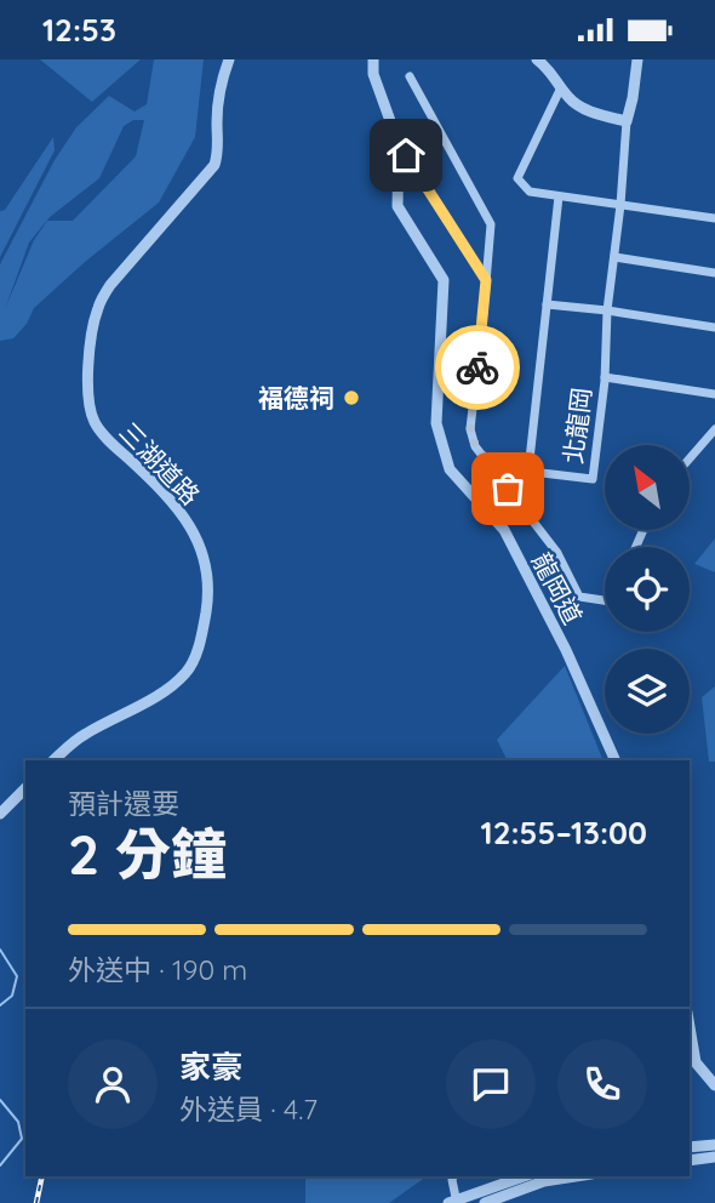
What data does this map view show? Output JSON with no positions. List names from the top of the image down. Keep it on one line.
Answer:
{"streets":{"street":["北龍岡","三湖道路","龍岡道"]},"places":["福德祠"],"north":"top left","page":{"status":"12:53","heading":["2 分鐘","預計還要","12:55–13:00"],"panel":["家豪","外送員 · 4.7"],"bar":"外送中 · 190 m"}}
